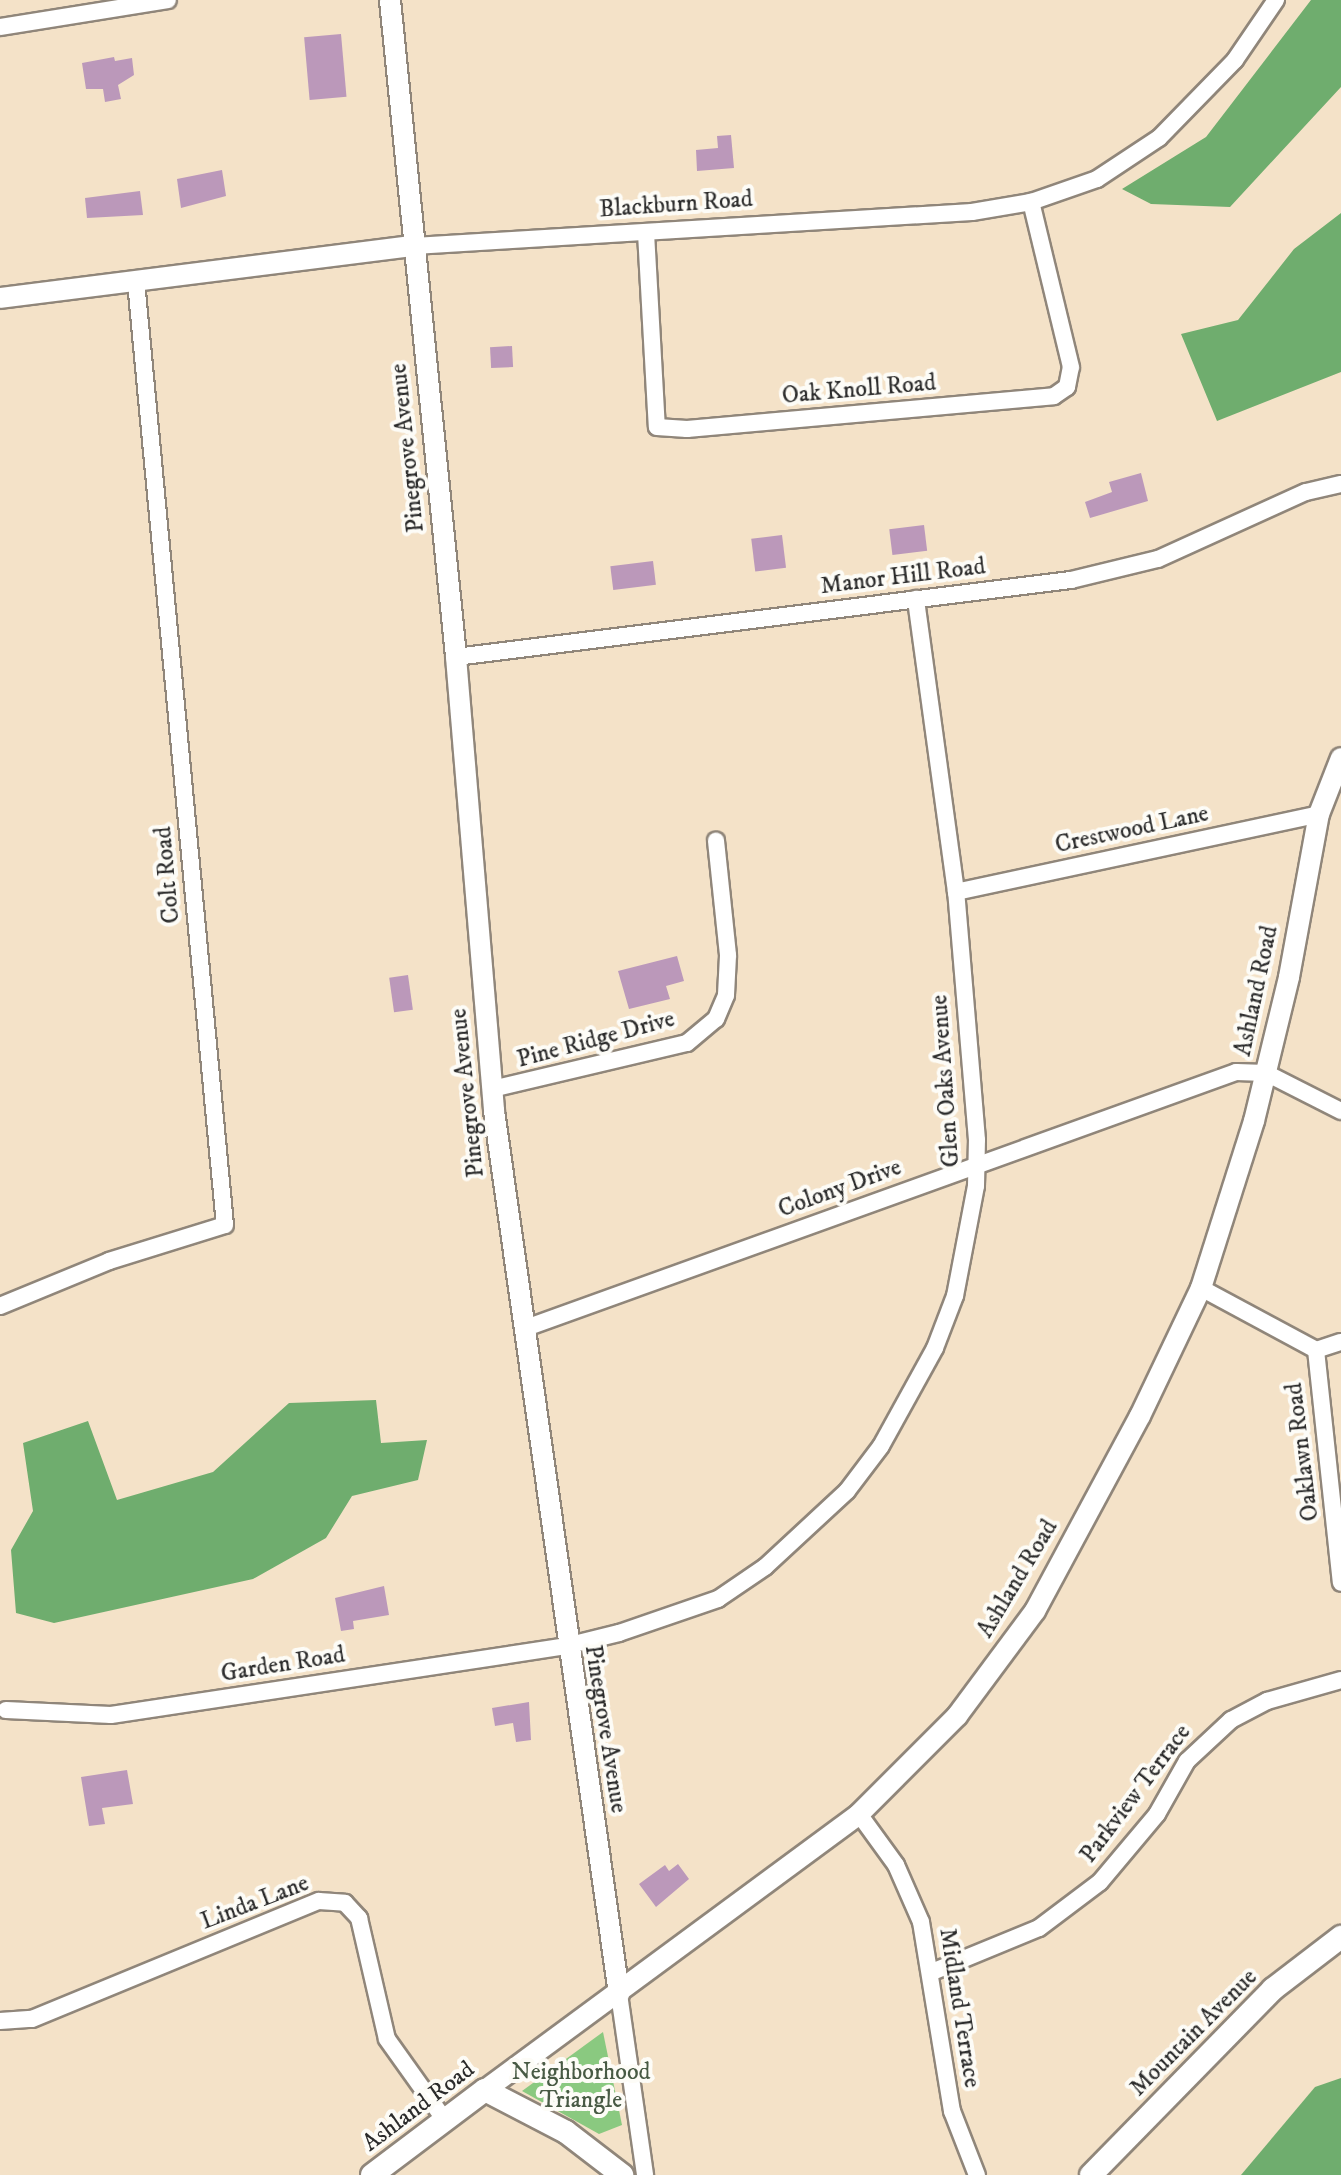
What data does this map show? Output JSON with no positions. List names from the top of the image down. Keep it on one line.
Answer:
{"streets":{"main road":["Ashland Road","Mountain Avenue"],"street":["Blackburn Road","Oak Knoll Road","Pinegrove Avenue","Manor Hill Road","Crestwood Lane","Colt Road","Pine Ridge Drive","Glen Oaks Avenue","Colony Drive","Oaklawn Road","Garden Road","Parkview Terrace","Linda Lane","Midland Terrace"]},"crossings":[["Blackburn Road","Oak Knoll Road"],["Blackburn Road","Pinegrove Avenue"],["Blackburn Road","Colt Road"],["Pinegrove Avenue","Manor Hill Road"],["Pinegrove Avenue","Ashland Road"],["Pinegrove Avenue","Pine Ridge Drive"],["Pinegrove Avenue","Glen Oaks Avenue"],["Pinegrove Avenue","Colony Drive"],["Pinegrove Avenue","Garden Road"],["Manor Hill Road","Glen Oaks Avenue"],["Crestwood Lane","Ashland Road"],["Crestwood Lane","Glen Oaks Avenue"],["Ashland Road","Colony Drive"],["Ashland Road","Oaklawn Road"],["Ashland Road","Linda Lane"],["Ashland Road","Midland Terrace"],["Glen Oaks Avenue","Colony Drive"],["Glen Oaks Avenue","Garden Road"],["Parkview Terrace","Midland Terrace"]],"parks":["Neighborhood Triangle"]}
